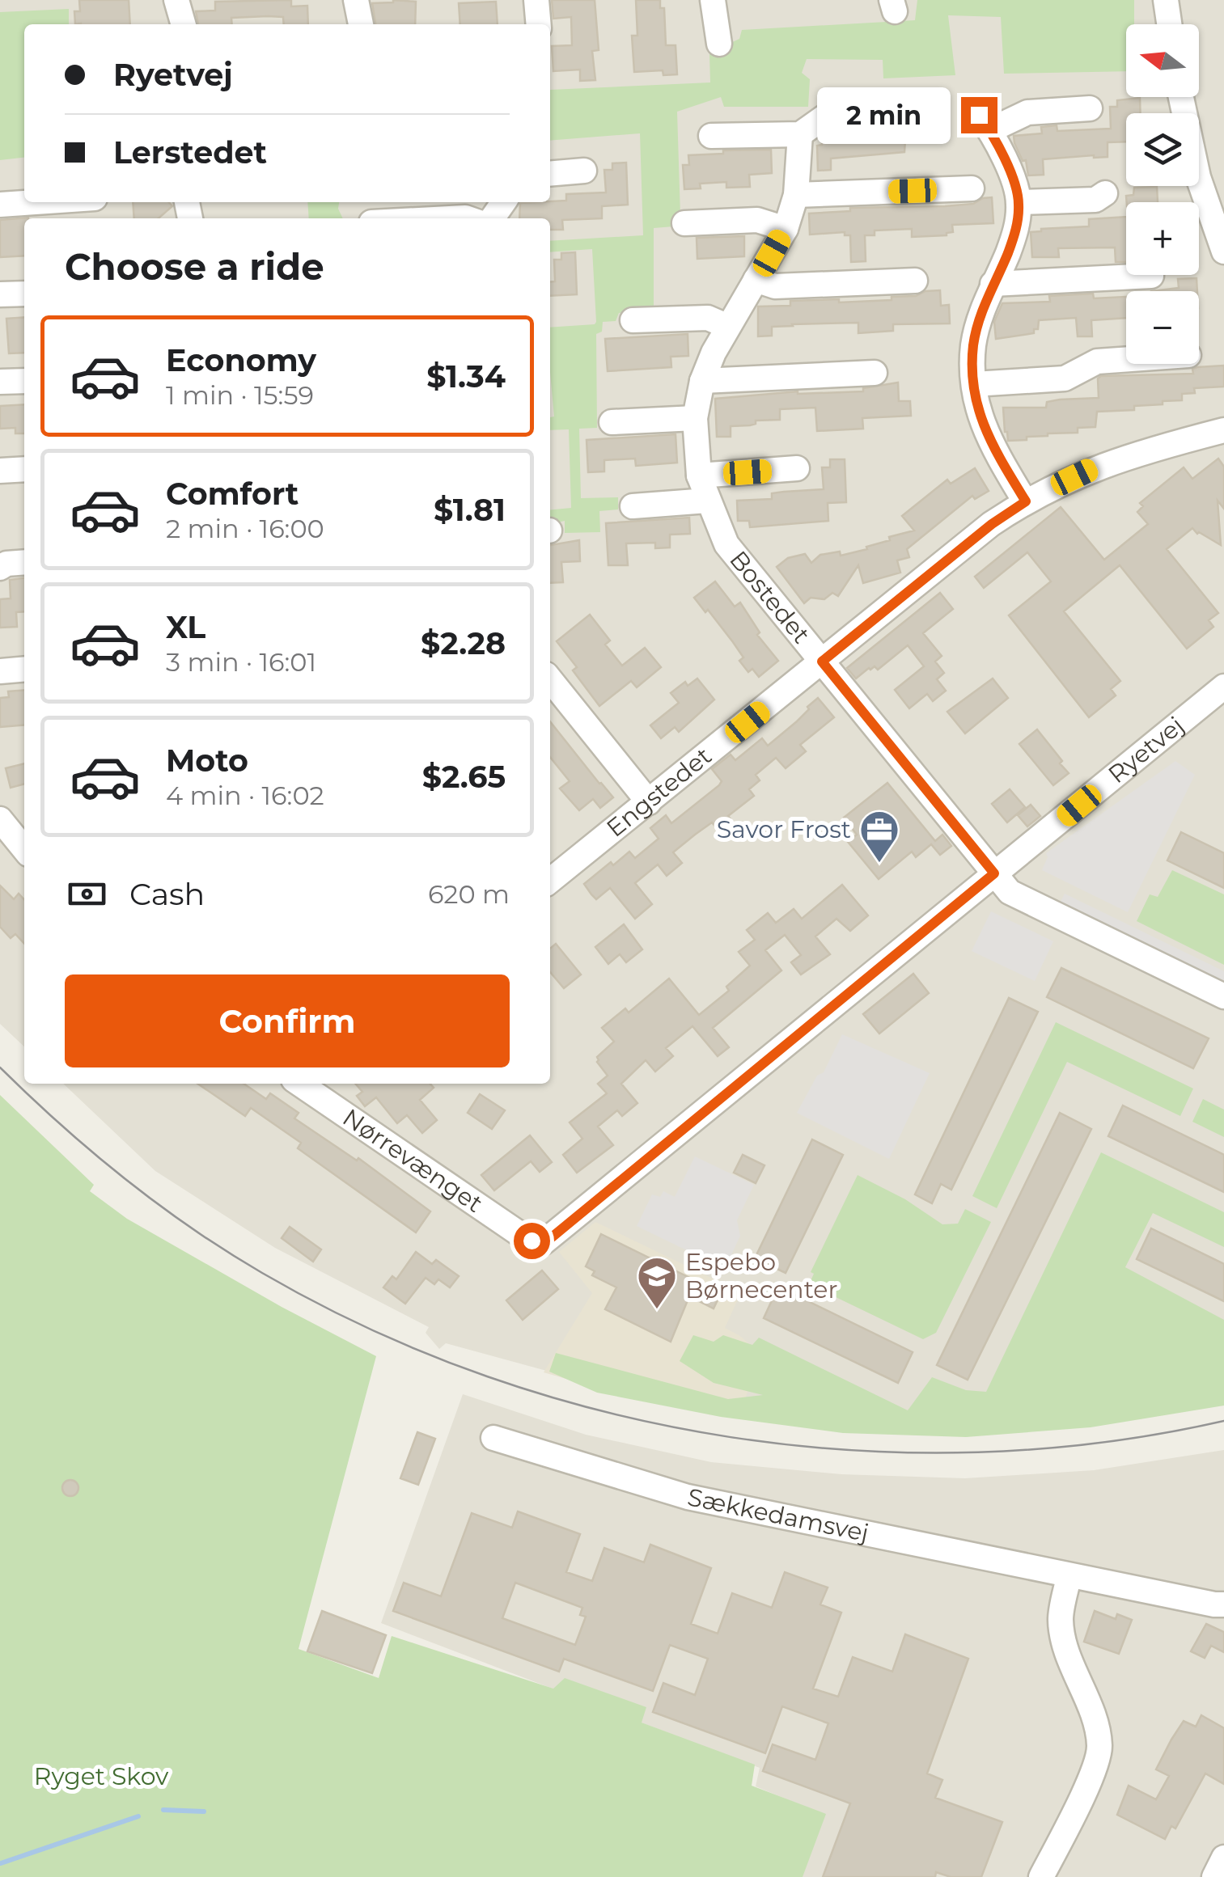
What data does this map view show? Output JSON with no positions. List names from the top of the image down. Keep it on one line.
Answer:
{"streets":{"street":["Bostedet","Ryetvej","Engstedet","Nørrevænget","Sækkedamsvej"]},"crossings":[["Bostedet","Ryetvej"],["Bostedet","Engstedet"],["Ryetvej","Nørrevænget"]],"parks":["Ryget Skov"],"places":{"office":["Savor Frost"],"school or university":["Espebo Børnecenter"]},"north":"left","page":{"map_buttons":["+","−"],"banner":["Ryetvej","Lerstedet"],"bubble":"2 min","heading":"Choose a ride","list":[{"name":"Economy","note":"1 min · 15:59","value":"$1.34"},{"name":"Comfort","note":"2 min · 16:00","value":"$1.81"},{"name":"XL","note":"3 min · 16:01","value":"$2.28"},{"name":"Moto","note":"4 min · 16:02","value":"$2.65"}],"pay":["Cash","620 m"],"buttons":"Confirm"}}
